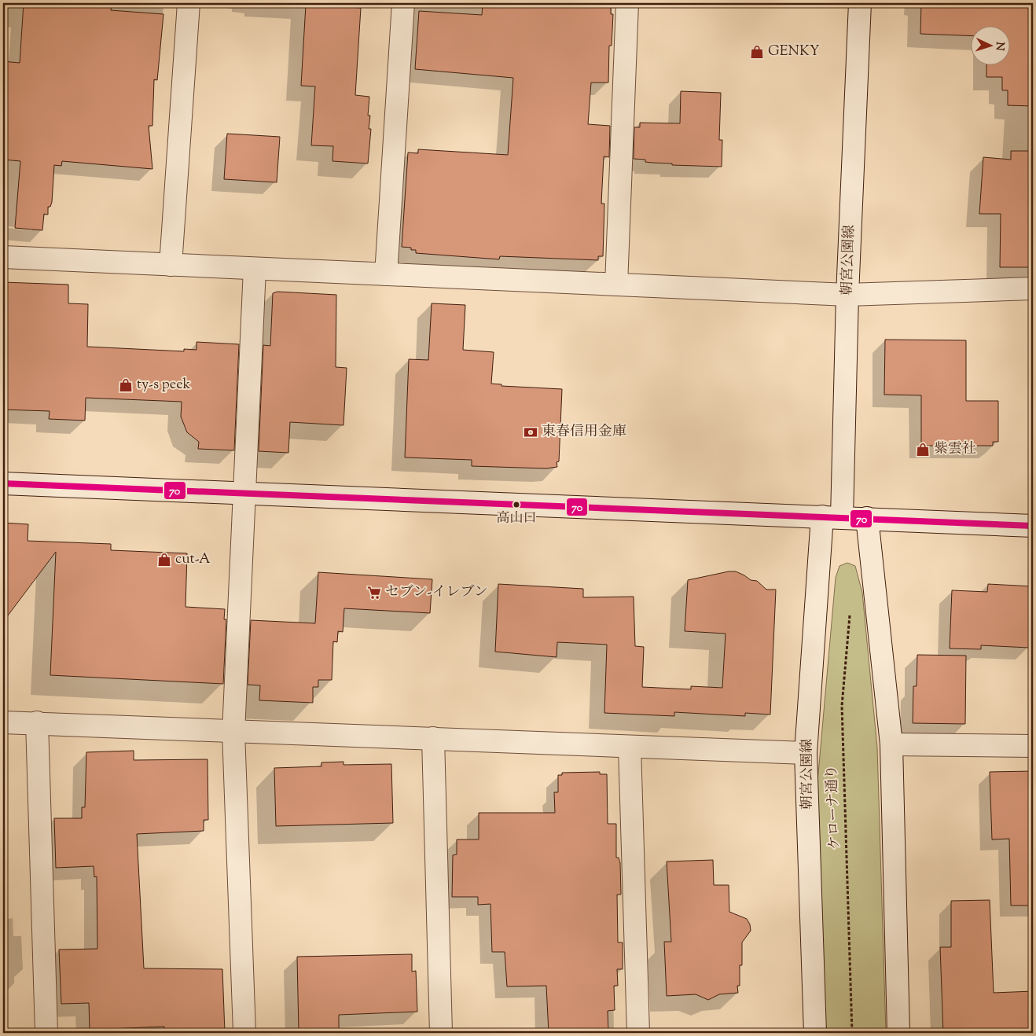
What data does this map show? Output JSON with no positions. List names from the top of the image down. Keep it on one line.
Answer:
{"streets":{"street":["朝宮公園線"],"path":["ケローナ通り"]},"places":{"shop":["GENKY","ty-s peek","紫雲社","cut-A"],"bank":["東春信用金庫"],"other":["高山口"],"supermarket":["セブン-イレブン"]},"lines":["transit line 70"],"north":"right"}
